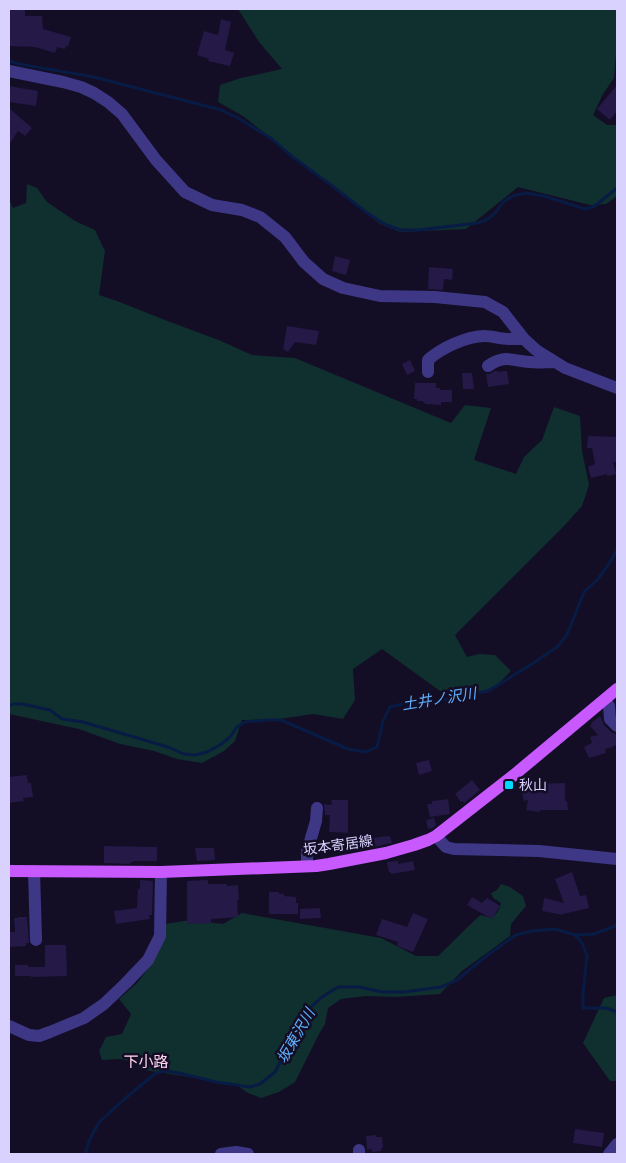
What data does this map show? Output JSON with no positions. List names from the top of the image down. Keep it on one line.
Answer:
{"streets":{"main road":["坂本寄居線"]},"districts":["下小路"],"water":["土井ノ沢川","坂東沢川"],"places":{"transit":["秋山"]}}
